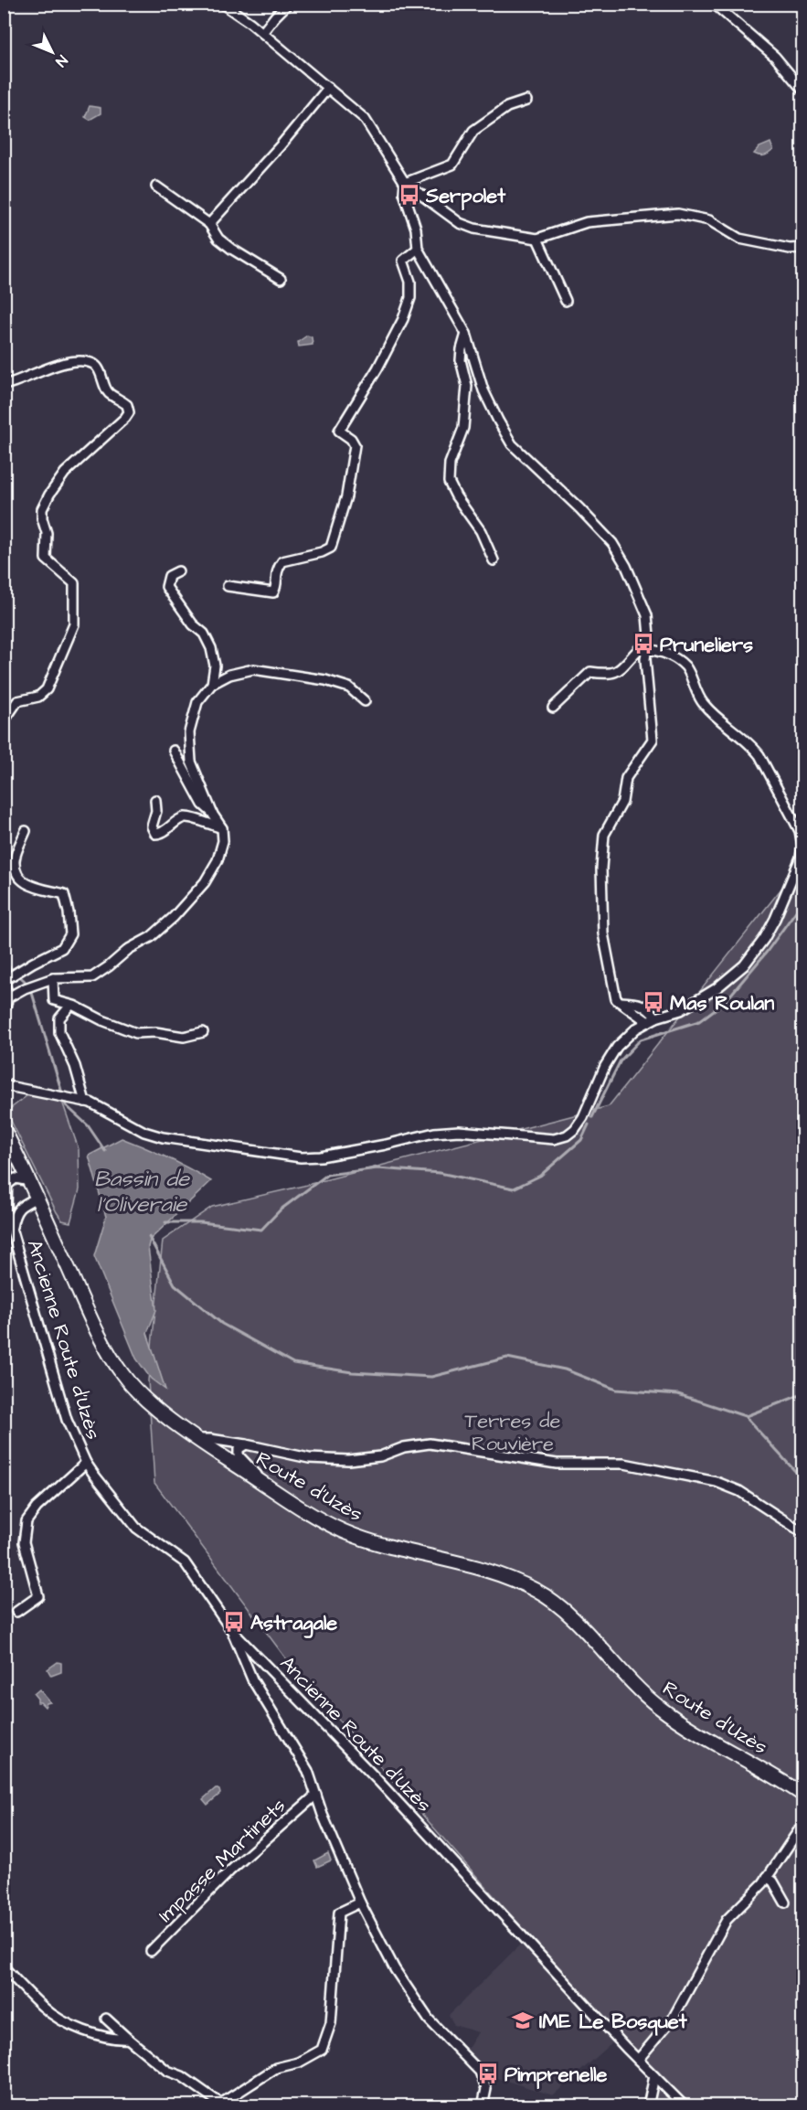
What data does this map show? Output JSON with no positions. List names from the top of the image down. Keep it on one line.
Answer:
{"streets":{"main road":["Route d'Uzès"],"street":["Ancienne Route d'Uzès","Impasse Martinets"]},"crossings":[["Ancienne Route d'Uzès","Route d'Uzès"]],"water":["Bassin de l'Oliveraie"],"parks":["Terres de Rouvière"],"places":{"bus stop":["Serpolet","Pruneliers","Mas Roulan","Astragale","Pimprenelle"],"school or university":["IME Le Bosquet"]},"north":"bottom right"}
